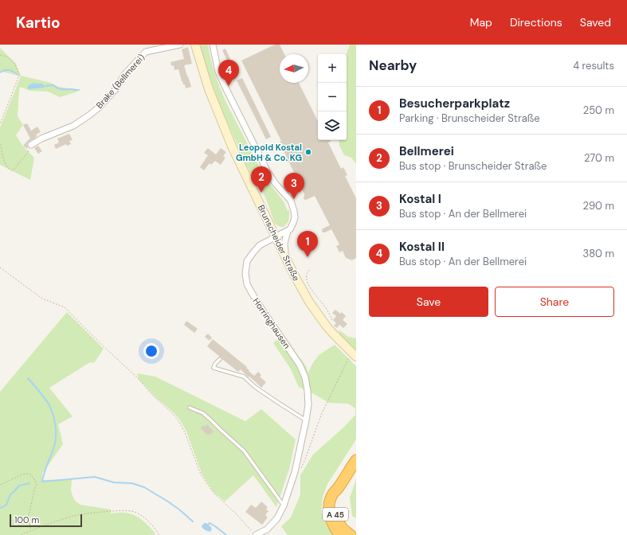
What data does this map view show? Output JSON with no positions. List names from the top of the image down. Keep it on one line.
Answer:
{"streets":{"highway":["A 45"],"main road":["Brunscheider Straße"],"street":["Brake (Bellmerei)","Horringhausen"]},"crossings":[["Brunscheider Straße","Horringhausen"]],"places":["Leopold Kostal GmbH & Co. KG"],"scale_bar":"100 m","north":"left","page":{"header":"Kartio","nav":["Map","Directions","Saved"],"heading":["Nearby","4 results"],"map_buttons":["+","−"],"pins":["4","2","3","1"],"list":[{"mark":"1","name":"Besucherparkplatz","note":"Parking · Brunscheider Straße","value":"250 m"},{"mark":"2","name":"Bellmerei","note":"Bus stop · Brunscheider Straße","value":"270 m"},{"mark":"3","name":"Kostal I","note":"Bus stop · An der Bellmerei","value":"290 m"},{"mark":"4","name":"Kostal II","note":"Bus stop · An der Bellmerei","value":"380 m"}],"buttons":["Save","Share"],"scale":"100 m"}}
